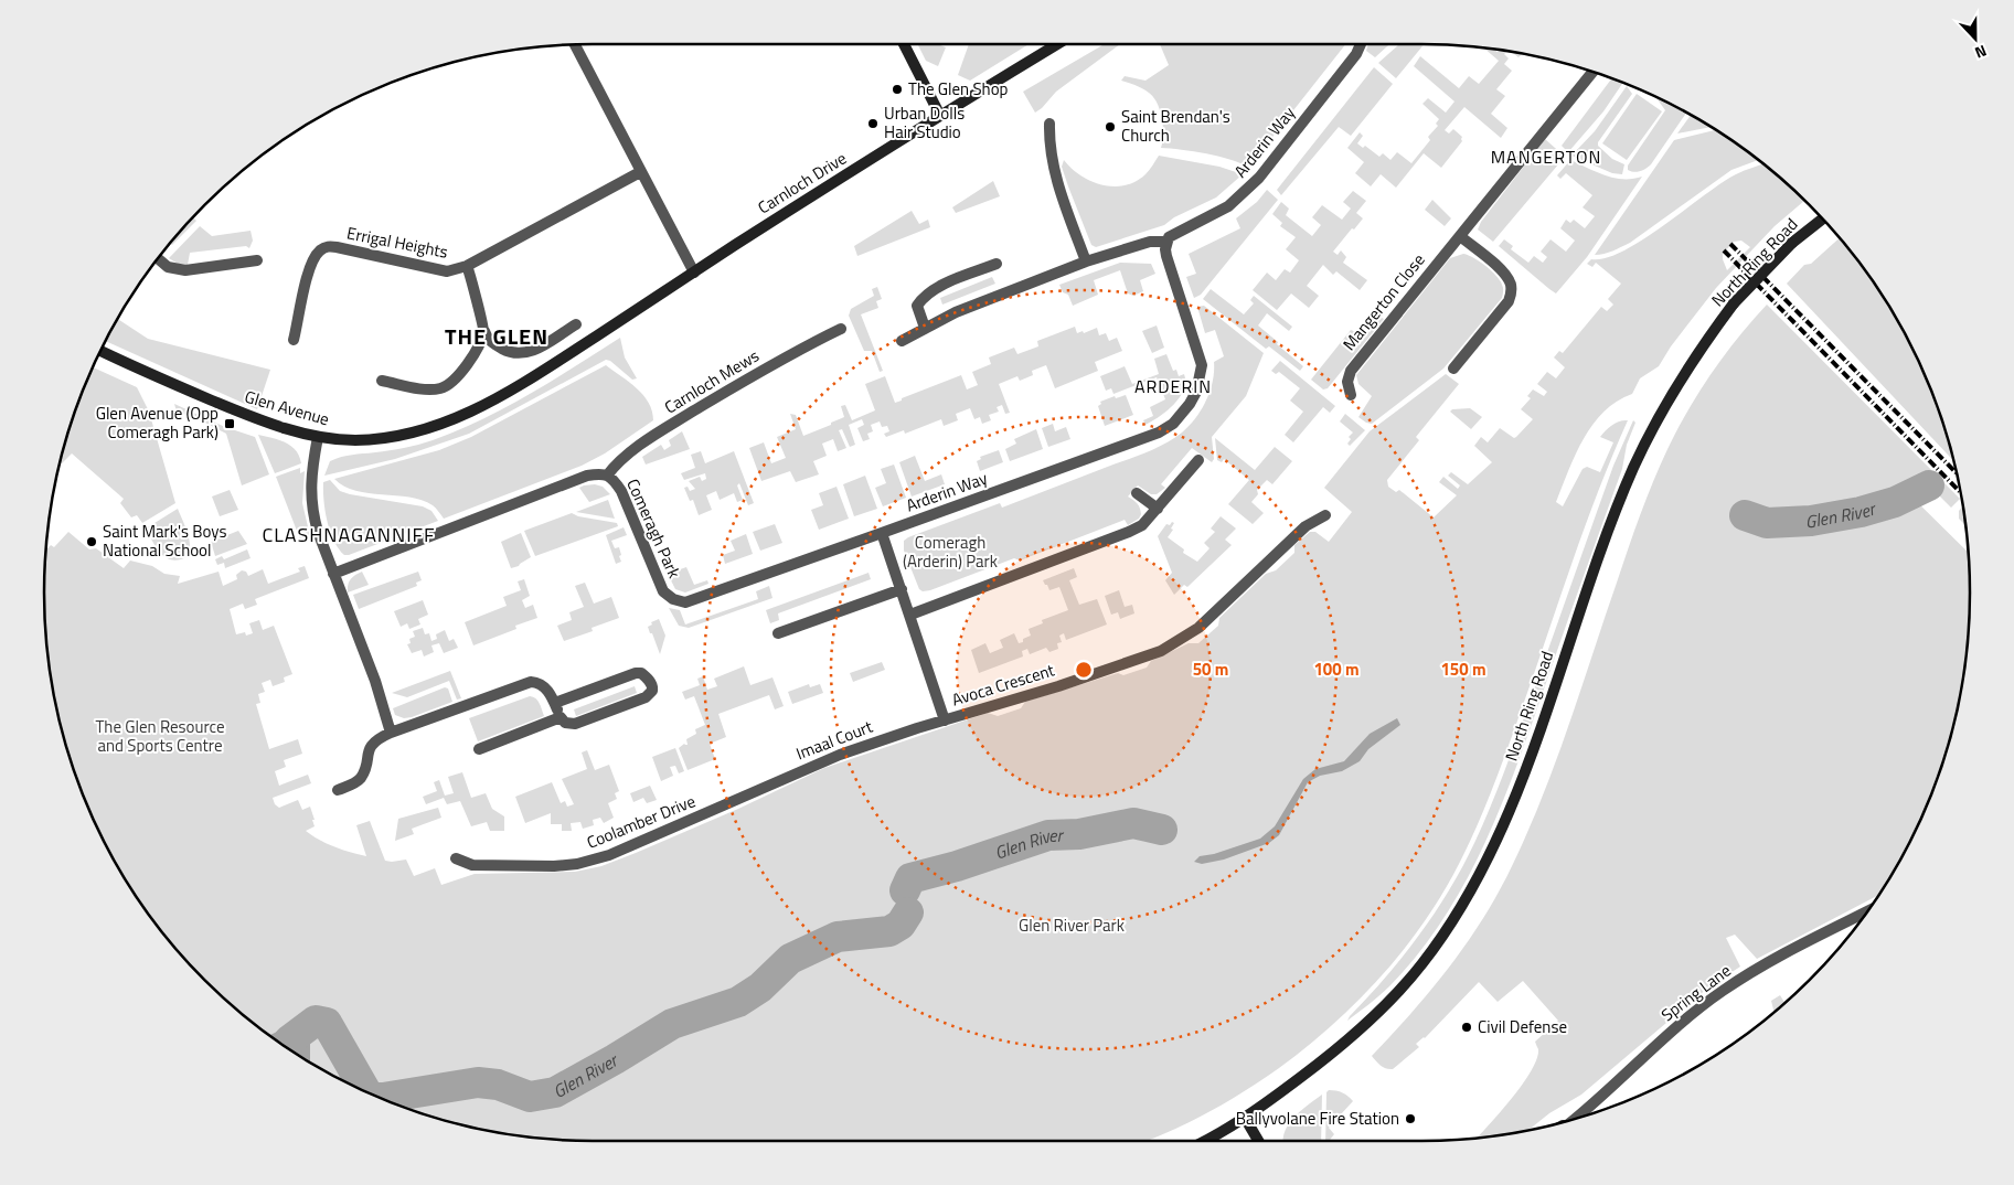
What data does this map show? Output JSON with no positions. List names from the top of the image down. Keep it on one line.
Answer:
{"streets":{"street":["Arderin Way","Carnloch Drive","Errigal Heights","North Ring Road","Mangerton Close","Carnloch Mews","Glen Avenue","Comeragh Park","Avoca Crescent","Imaal Court","Coolamber Drive","Spring Lane"]},"crossings":[["Arderin Way","Comeragh Park"],["Carnloch Drive","Glen Avenue"],["Carnloch Mews","Comeragh Park"],["Avoca Crescent","Imaal Court"],["Imaal Court","Coolamber Drive"]],"districts":["MANGERTON","THE GLEN","ARDERIN","CLASHNAGANNIFF"],"water":["Glen River"],"parks":["Comeragh (Arderin) Park","The Glen Resource and Sports Centre","Glen River Park"],"places":{"other":["The Glen Shop","Urban Dolls Hair Studio","Saint Brendan's Church","Saint Mark's Boys National School","Civil Defense","Ballyvolane Fire Station"],"transit":["Glen Avenue (Opp Comeragh Park)"]},"north":"bottom","rings":["50 m","100 m","150 m"]}
